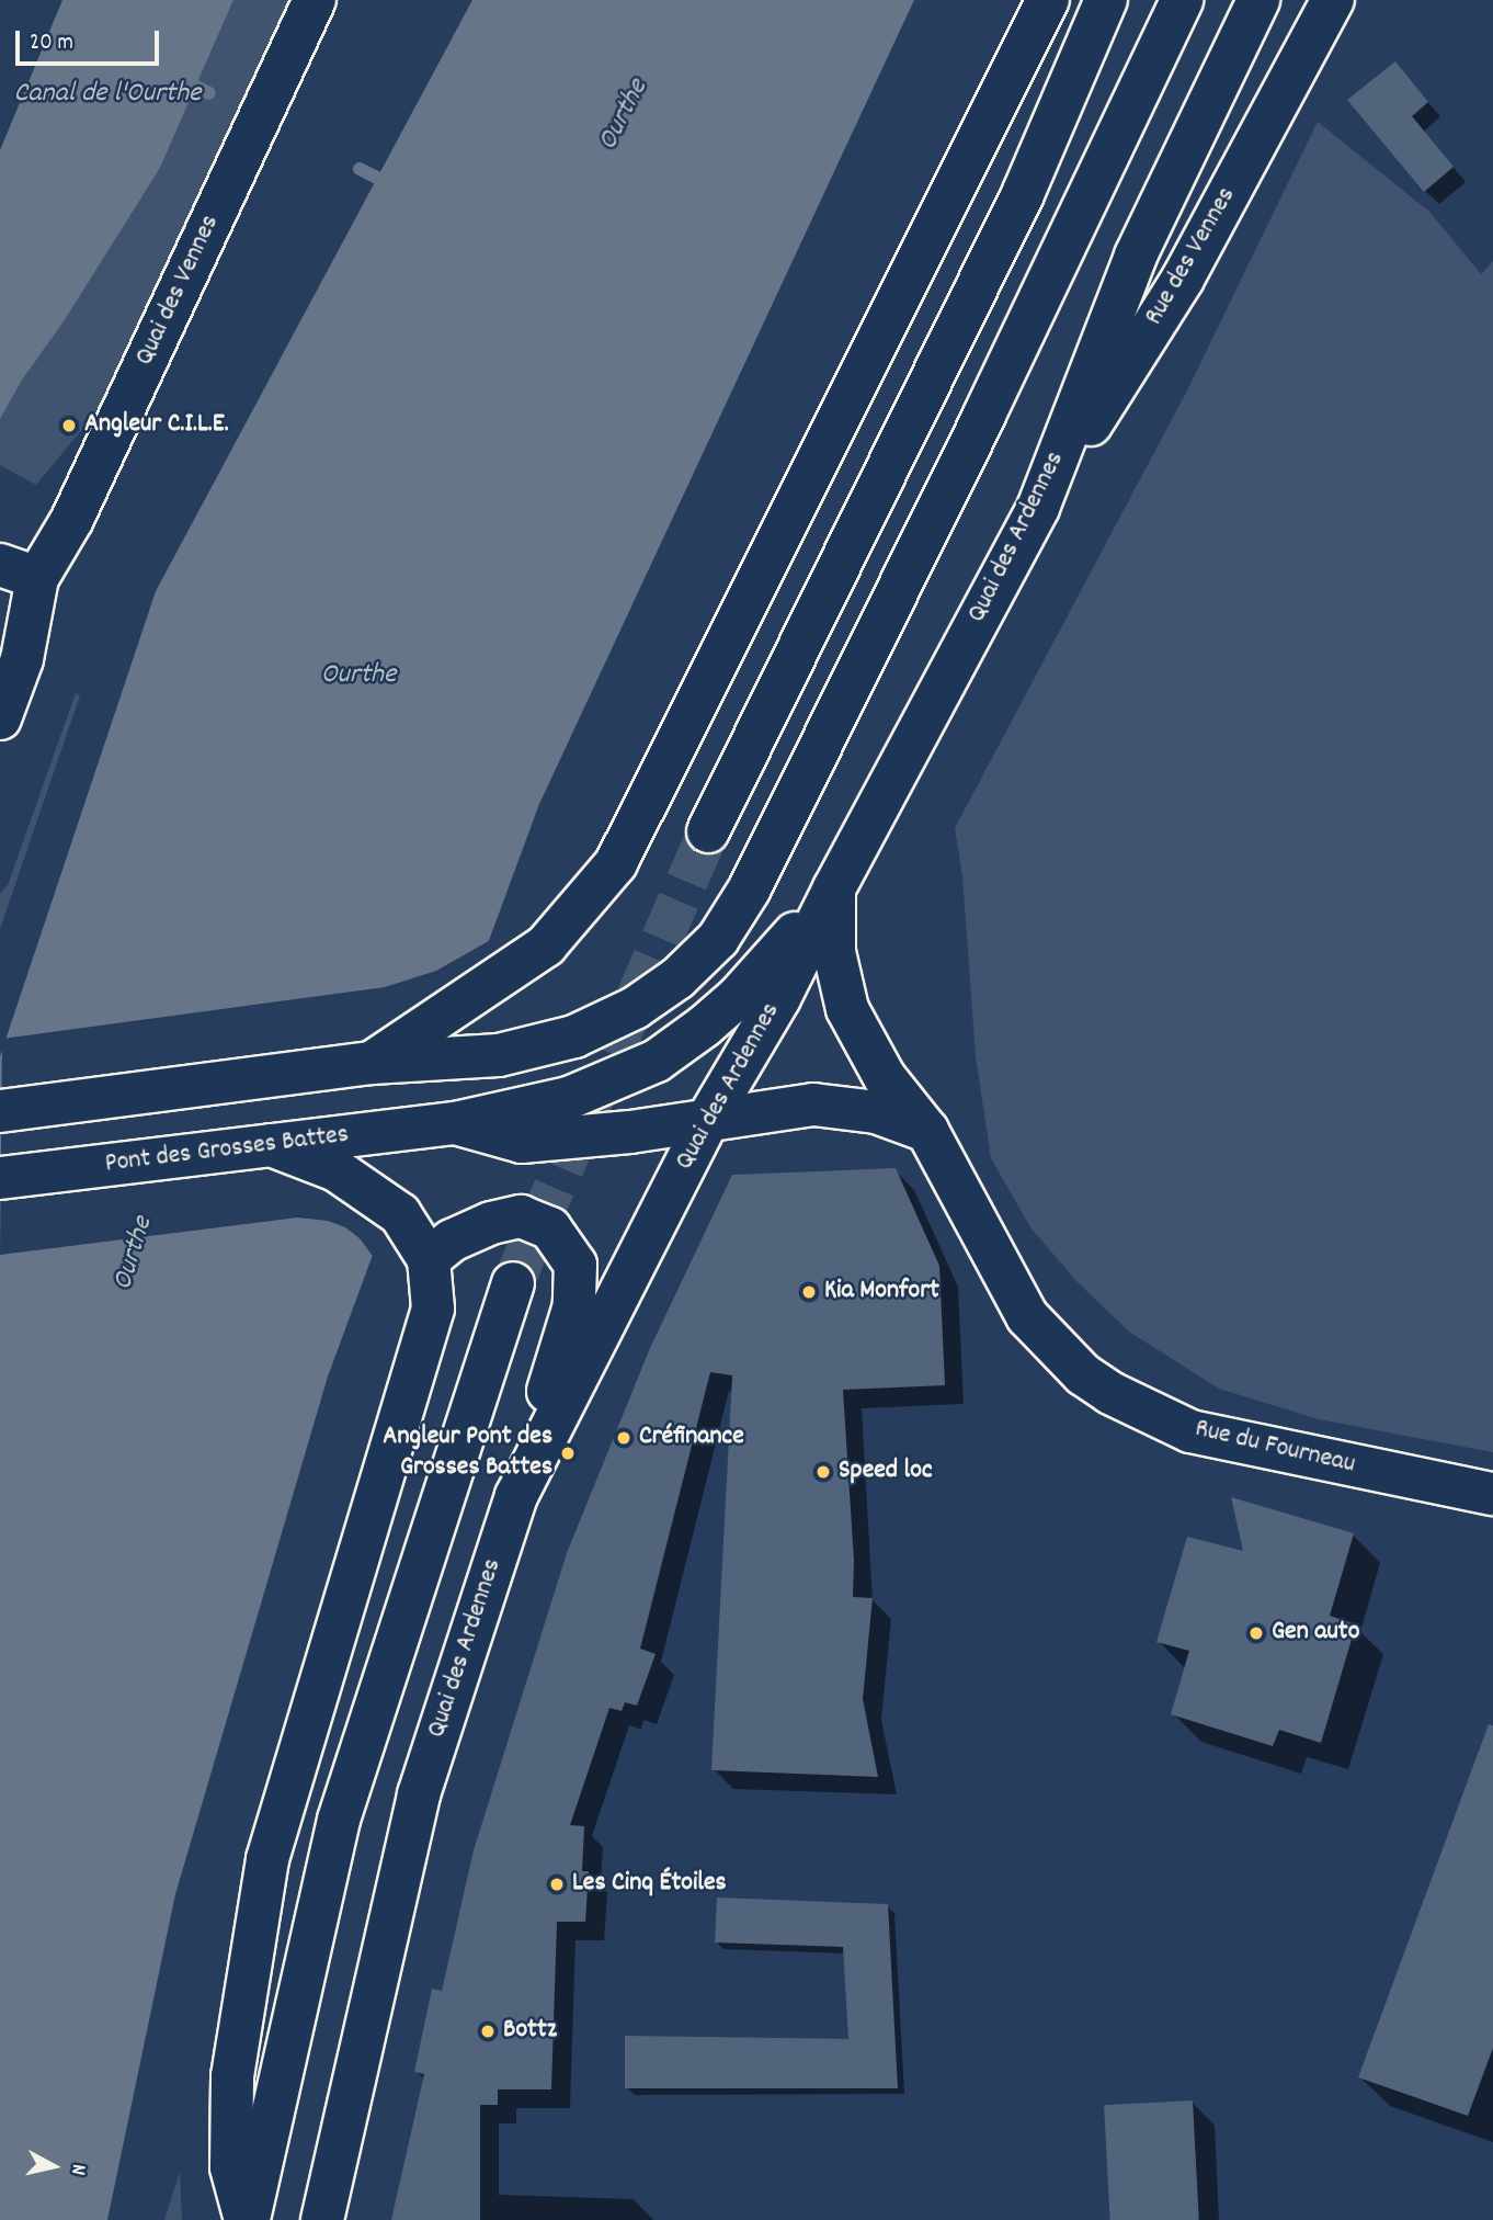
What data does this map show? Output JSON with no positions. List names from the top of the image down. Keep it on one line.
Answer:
{"streets":{"main road":["Rue des Vennes","Quai des Vennes","Quai des Ardennes","Pont des Grosses Battes","Rue du Fourneau"]},"crossings":[["Rue des Vennes","Quai des Ardennes"],["Quai des Ardennes","Pont des Grosses Battes"],["Quai des Ardennes","Rue du Fourneau"],["Pont des Grosses Battes","Rue du Fourneau"]],"water":["Canal de l'Ourthe","Ourthe"],"places":["Angleur C.I.L.E.","Kia Monfort","Créfinance","Angleur Pont des Grosses Battes","Speed loc","Gen auto","Les Cinq Étoiles","Bottz"],"scale_bar":"20 m","north":"right"}
